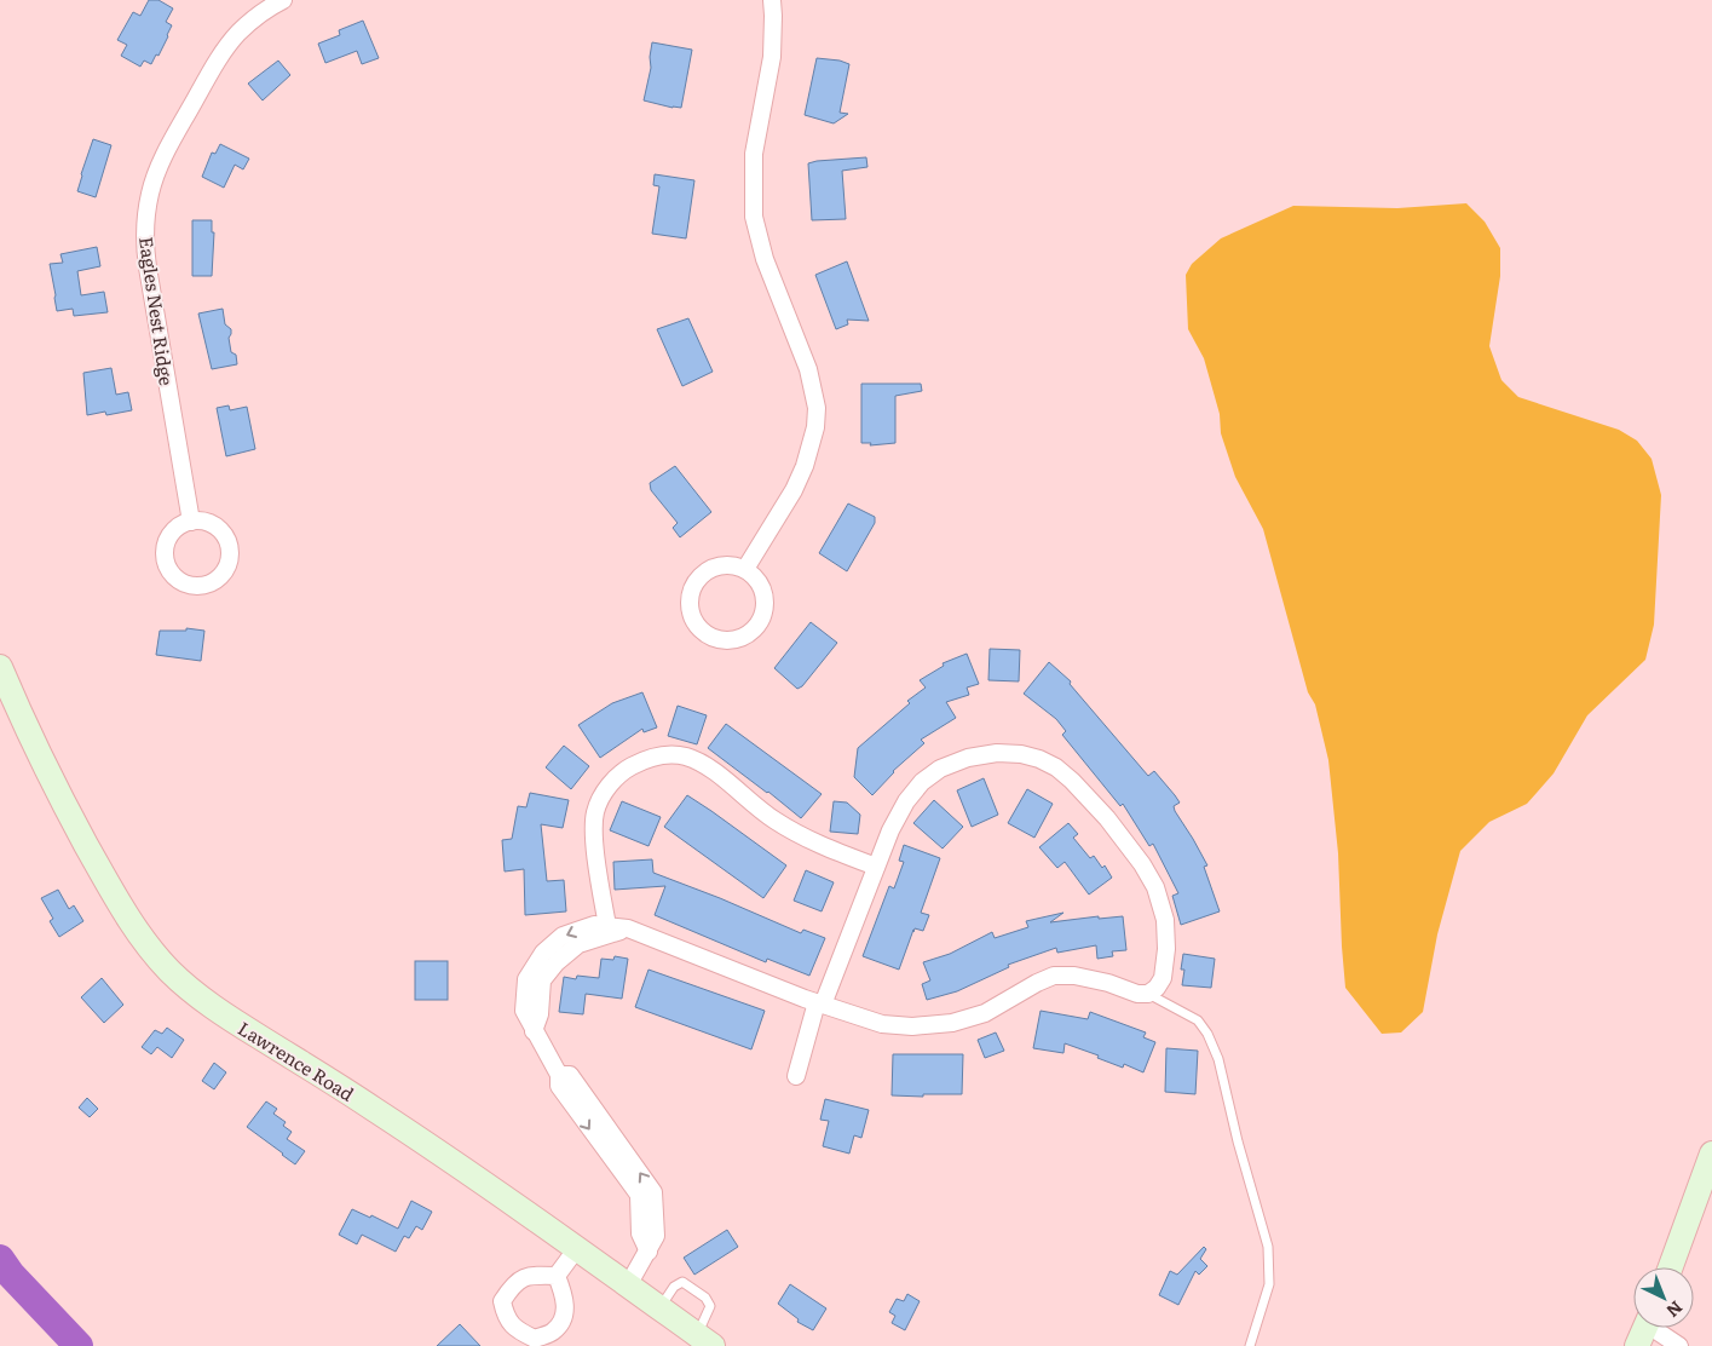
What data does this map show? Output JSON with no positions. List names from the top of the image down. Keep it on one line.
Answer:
{"streets":{"street":["Eagles Nest Ridge","Lawrence Road"]},"north":"bottom right"}
